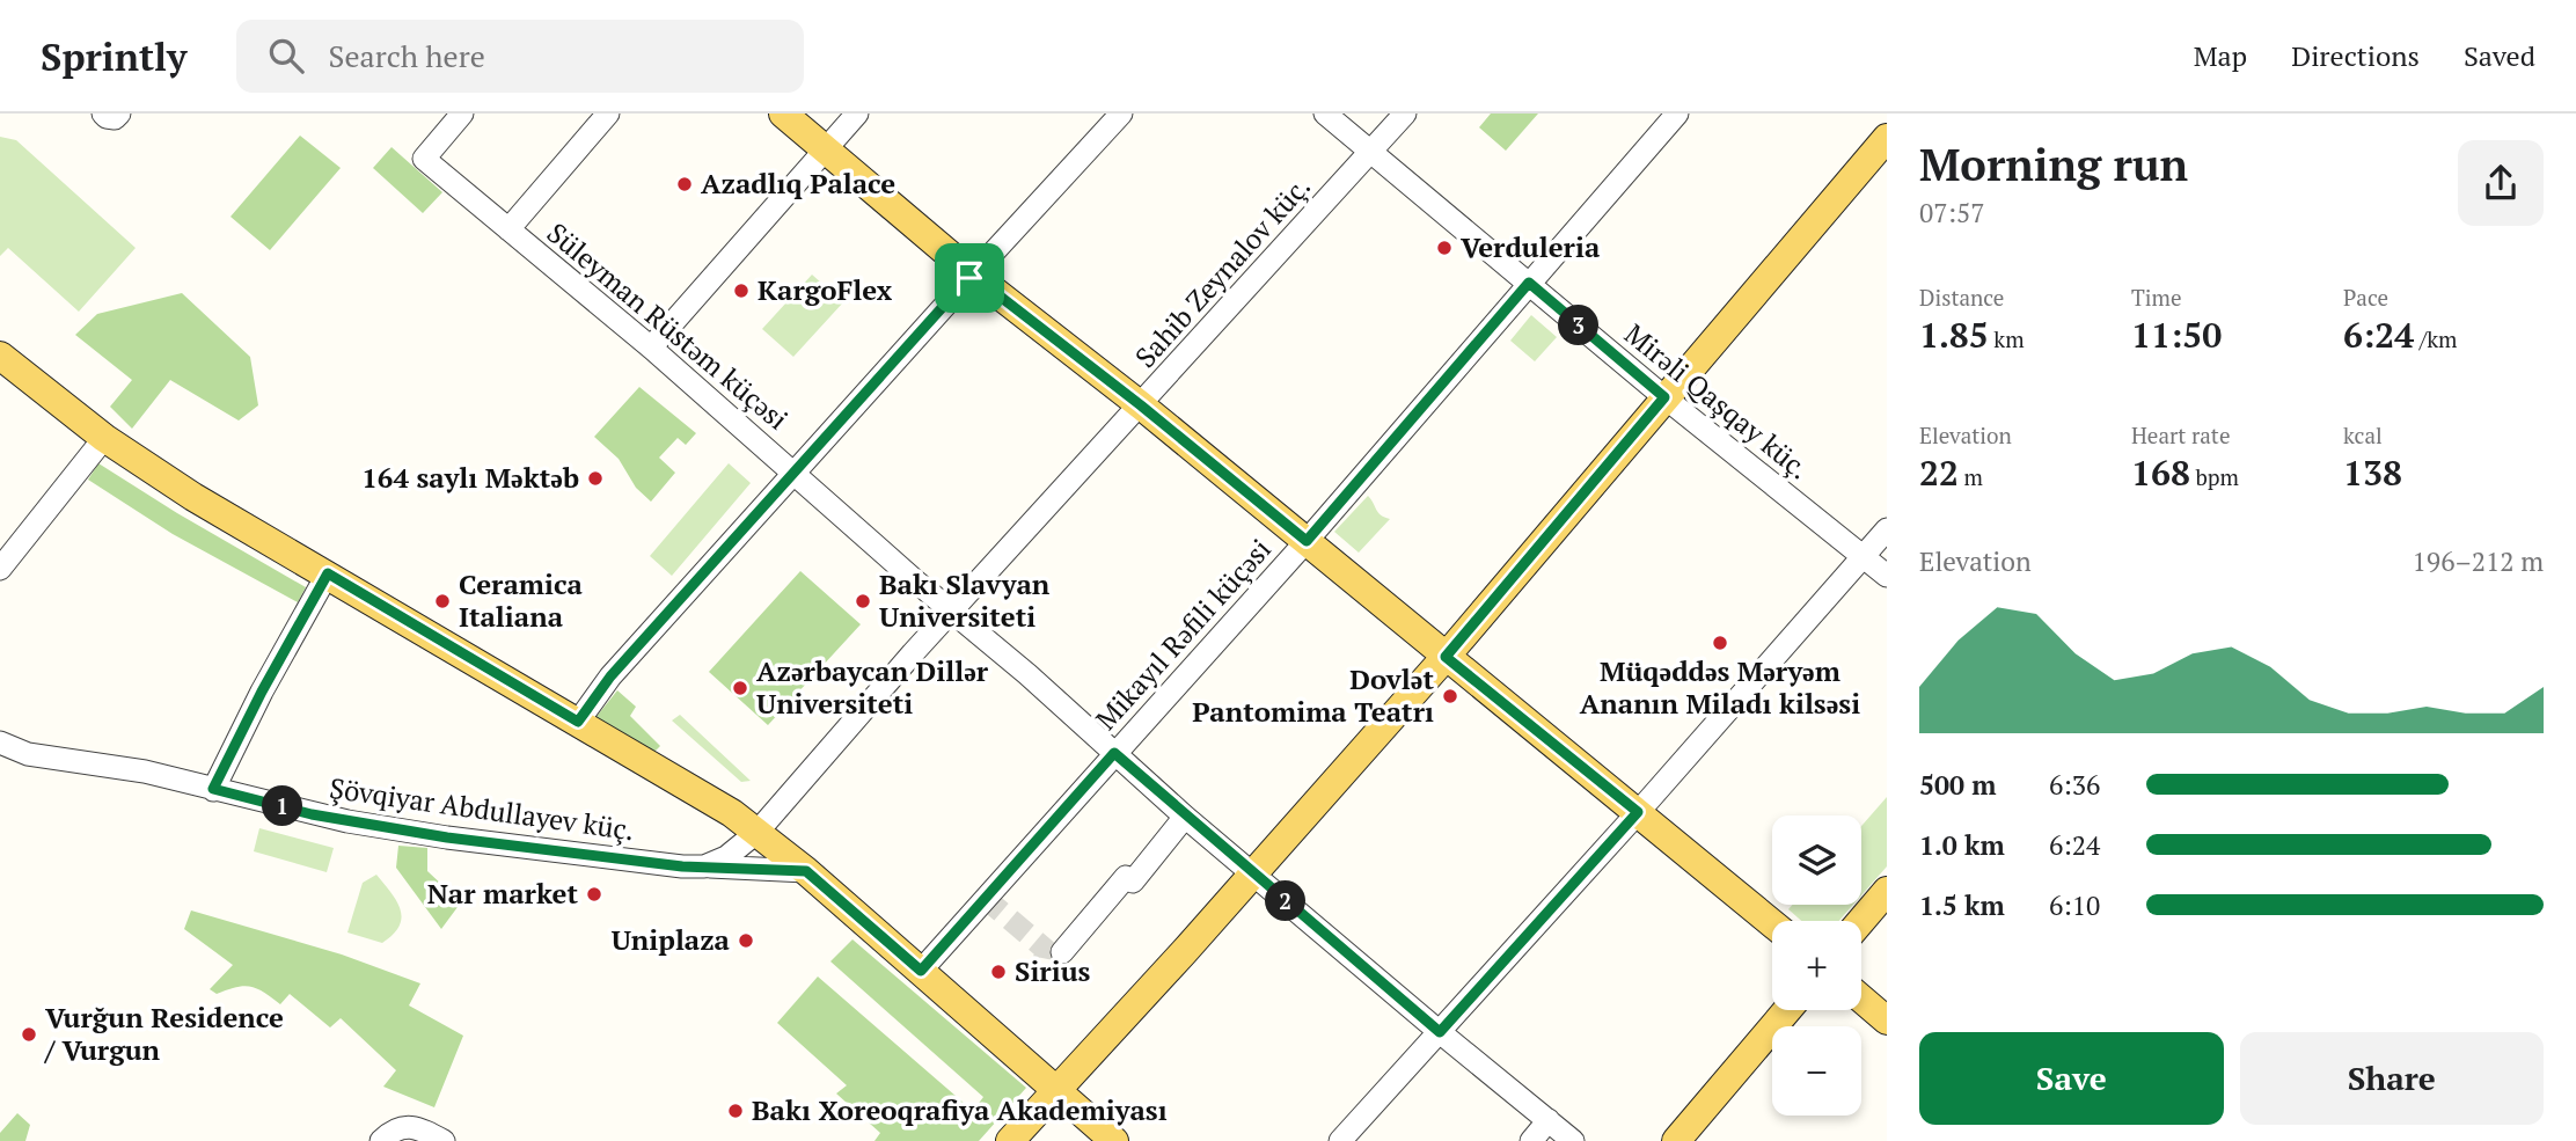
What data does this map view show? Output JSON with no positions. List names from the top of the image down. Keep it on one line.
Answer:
{"streets":{"street":["Sahib Zeynalov küç.","Süleyman Rüstəm küçəsi","Mirəli Qaşqay küç.","Mikayıl Rəfili küçəsi","Şövqiyar Abdullayev küç."]},"crossings":[["Sahib Zeynalov küç.","Süleyman Rüstəm küçəsi"],["Sahib Zeynalov küç.","Mirəli Qaşqay küç."],["Süleyman Rüstəm küçəsi","Mikayıl Rəfili küçəsi"],["Mirəli Qaşqay küç.","Mikayıl Rəfili küçəsi"]],"places":["Azadlıq Palace","Verduleria","KargoFlex","164 saylı Məktəb","Ceramica Italiana","Bakı Slavyan Universiteti","Müqəddəs Məryəm Ananın Miladı kilsəsi","Azərbaycan Dillər Universiteti","Dovlət Pantomima Teatrı","Nar market","Uniplaza","Sirius","Vurğun Residence / Vurgun","Bakı Xoreoqrafiya Akademiyası"],"page":{"header":"Sprintly","search":"Search here","nav":["Map","Directions","Saved"],"heading":["Morning run","07:57"],"stats":[["Distance","1.85 km"],["Time","11:50"],["Pace","6:24 /km"],["Elevation","22 m"],["Heart rate","168 bpm"],["kcal","138"]],"pins":["3","1","2"],"chart":["Elevation","196–212 m"],"list":[{"name":"500 m","note":"6:36"},{"name":"1.0 km","note":"6:24"},{"name":"1.5 km","note":"6:10"}],"map_buttons":["+","−"],"buttons":["Save","Share"]}}
